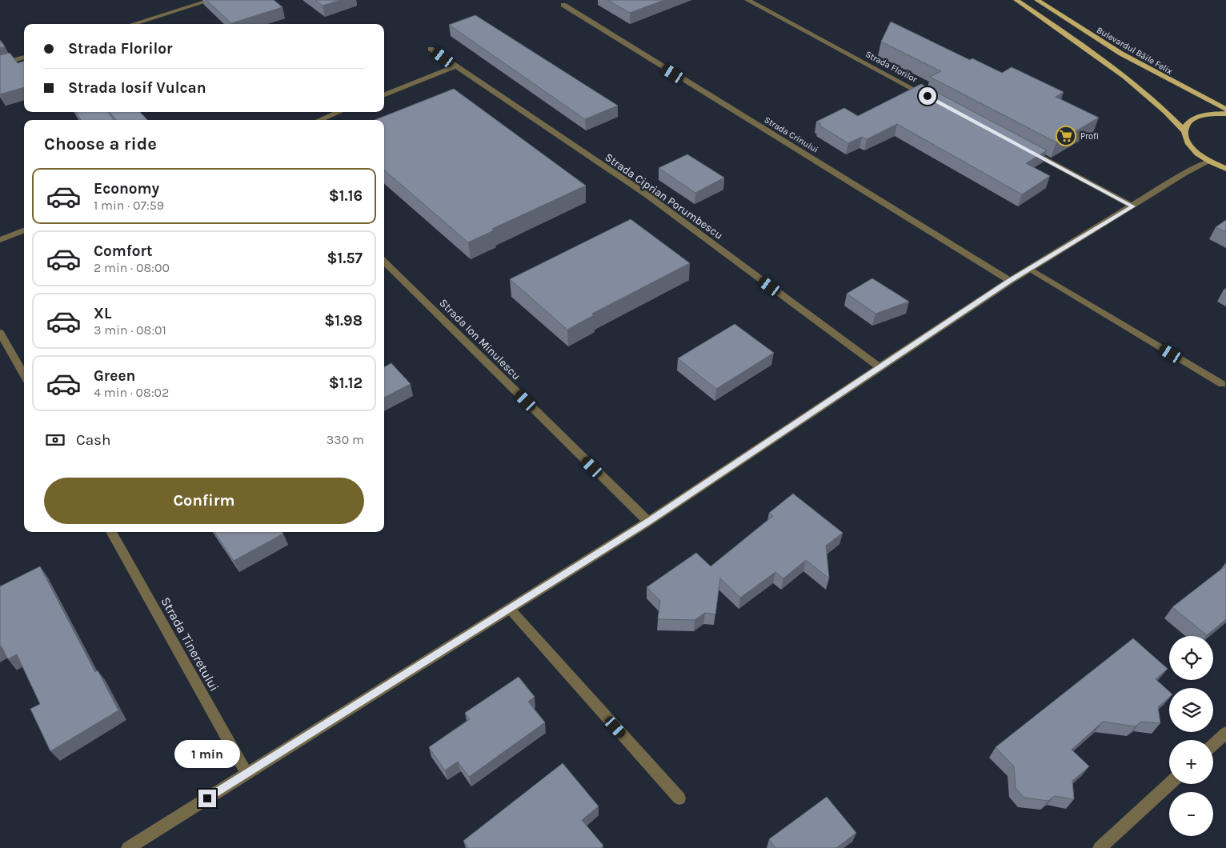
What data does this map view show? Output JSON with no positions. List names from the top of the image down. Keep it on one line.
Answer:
{"streets":{"main road":["Bulevardul Băile Felix"],"street":["Strada Florilor","Strada Crinului","Strada Ciprian Porumbescu","Strada Ion Minulescu","Strada Tineretului"]},"places":{"supermarket":["Profi"]},"page":{"banner":["Strada Florilor","Strada Iosif Vulcan"],"heading":"Choose a ride","list":[{"name":"Economy","note":"1 min · 07:59","value":"$1.16"},{"name":"Comfort","note":"2 min · 08:00","value":"$1.57"},{"name":"XL","note":"3 min · 08:01","value":"$1.98"},{"name":"Green","note":"4 min · 08:02","value":"$1.12"}],"pay":["Cash","330 m"],"buttons":"Confirm","map_buttons":["+","−"],"bubble":"1 min"}}
